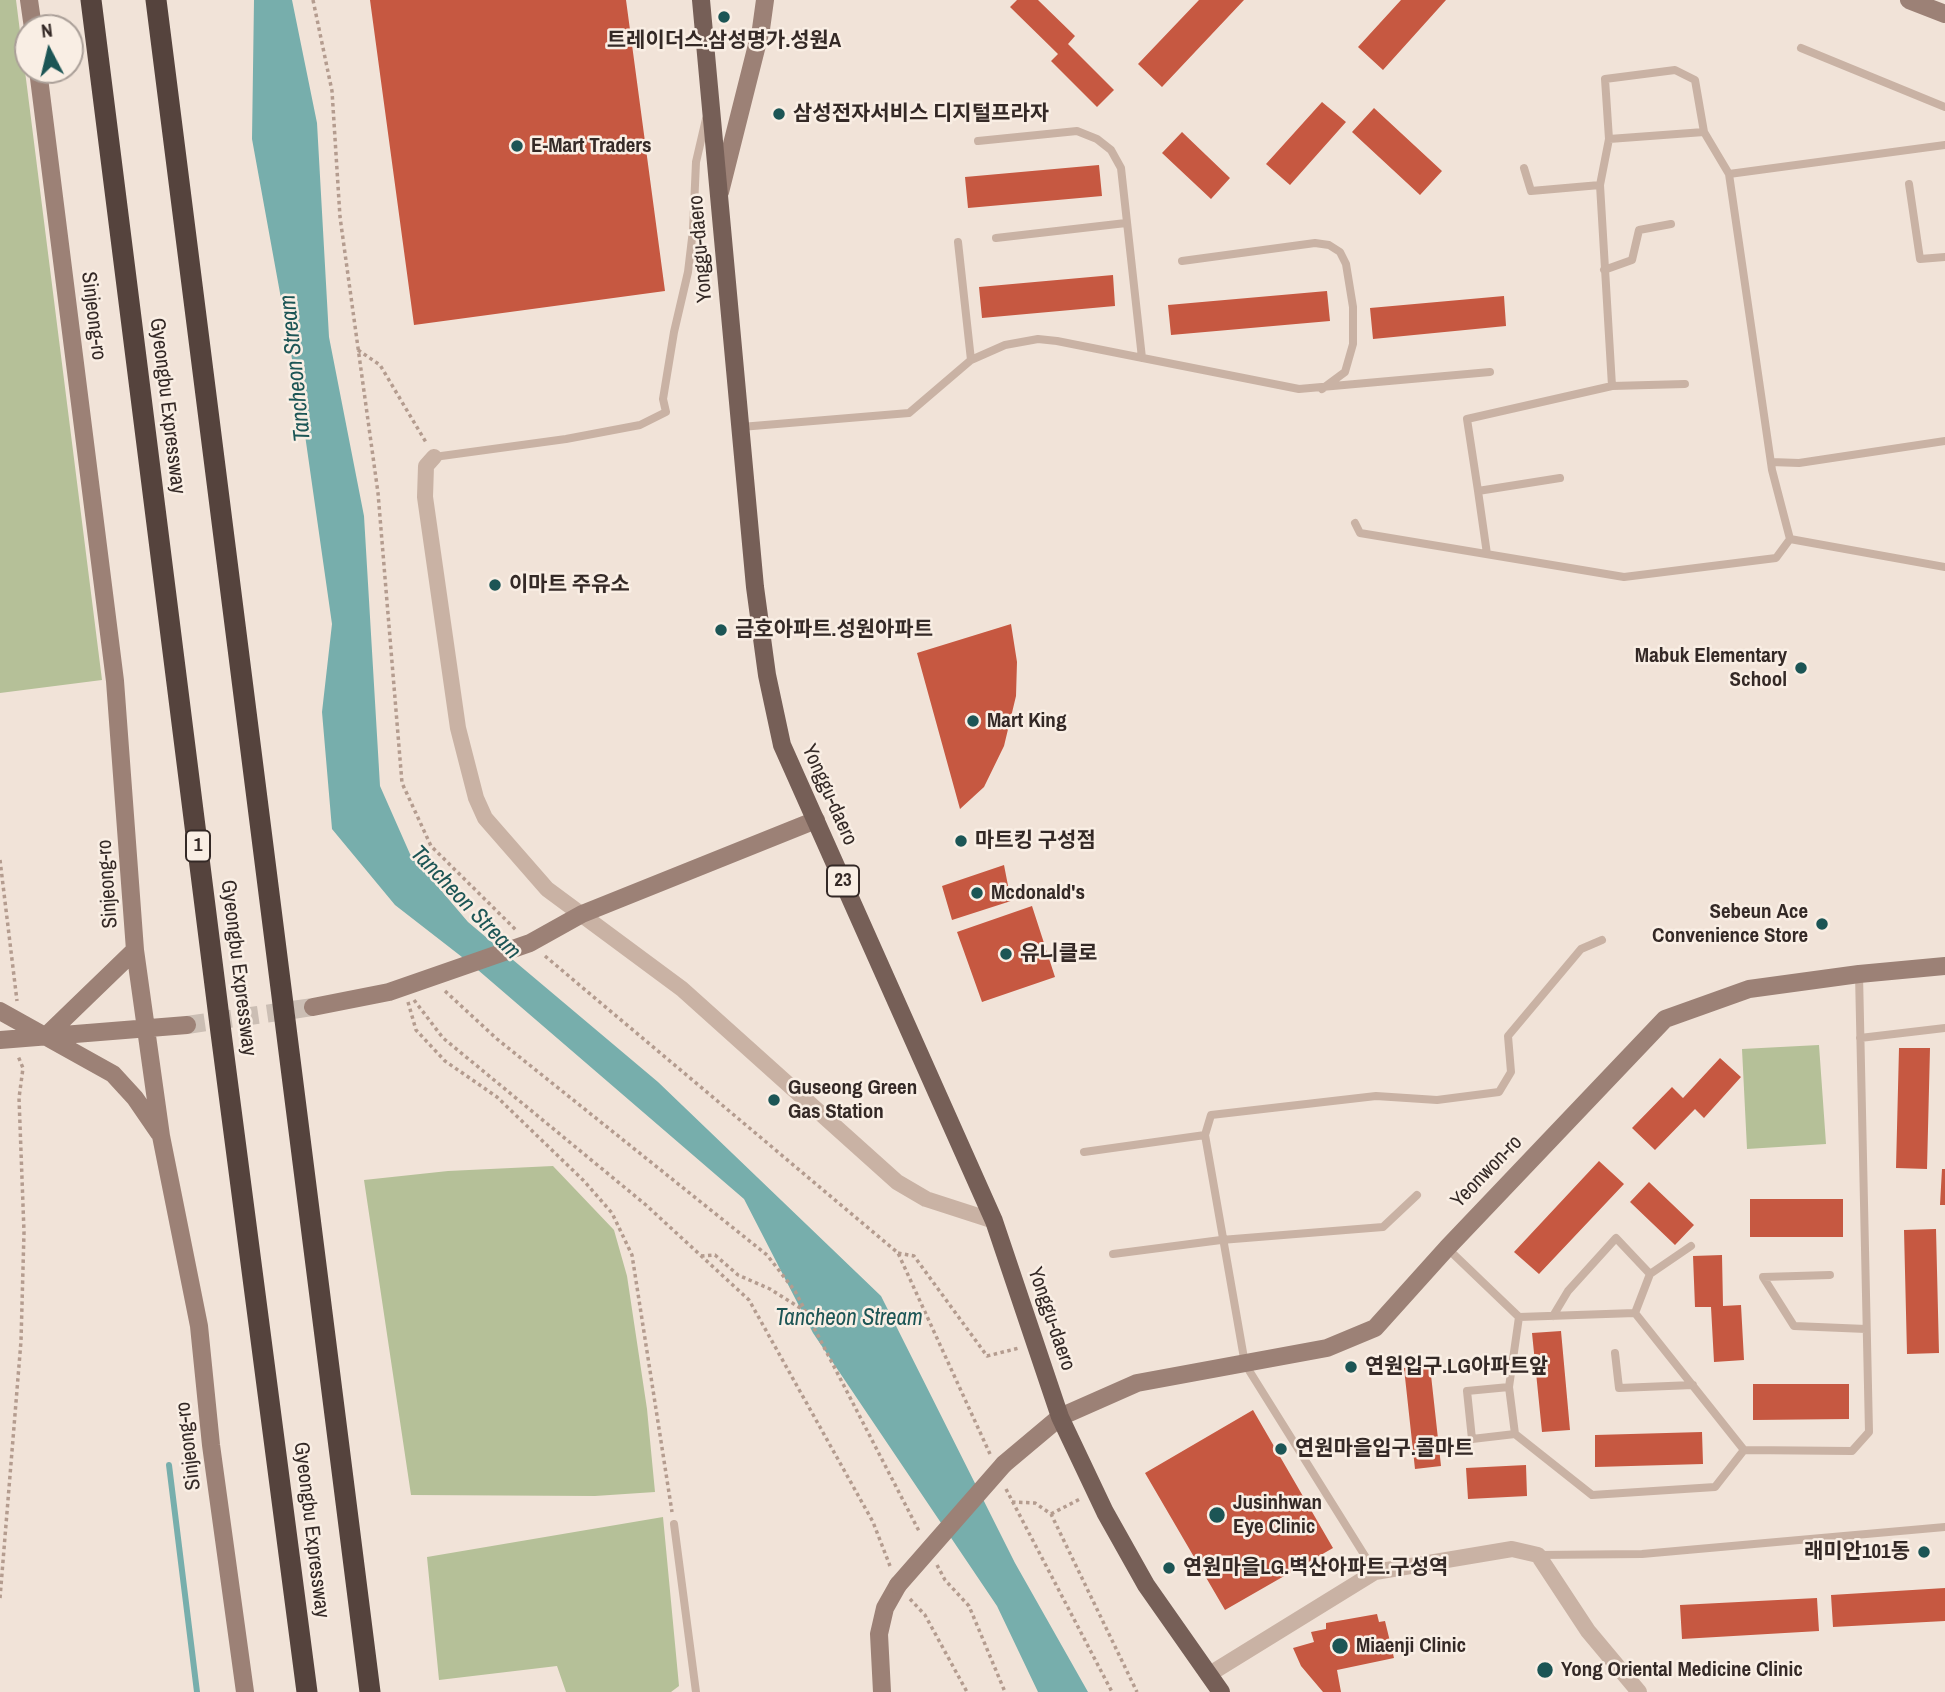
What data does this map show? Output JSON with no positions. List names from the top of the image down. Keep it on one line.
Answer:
{"streets":{"highway":["Gyeongbu Expressway","1"],"main road":["Yonggu-daero","23"],"street":["Sinjeong-ro","Yeonwon-ro"]},"crossings":[["Yonggu-daero","Yeonwon-ro"]],"water":["Tancheon Stream"],"places":["트레이더스.삼성명가.성원A","삼성전자서비스 디지털프라자","E-Mart Traders","이마트 주유소","금호아파트.성원아파트","Mabuk Elementary School","Mart King","마트킹 구성점","Mcdonald's","Sebeun Ace Convenience Store","유니클로","Guseong Green Gas Station","연원입구.LG아파트앞","연원마을입구.콜마트","Jusinhwan Eye Clinic","래미안101동","연원마을LG.벽산아파트.구성역","Miaenji Clinic","Yong Oriental Medicine Clinic"],"north":"top"}
